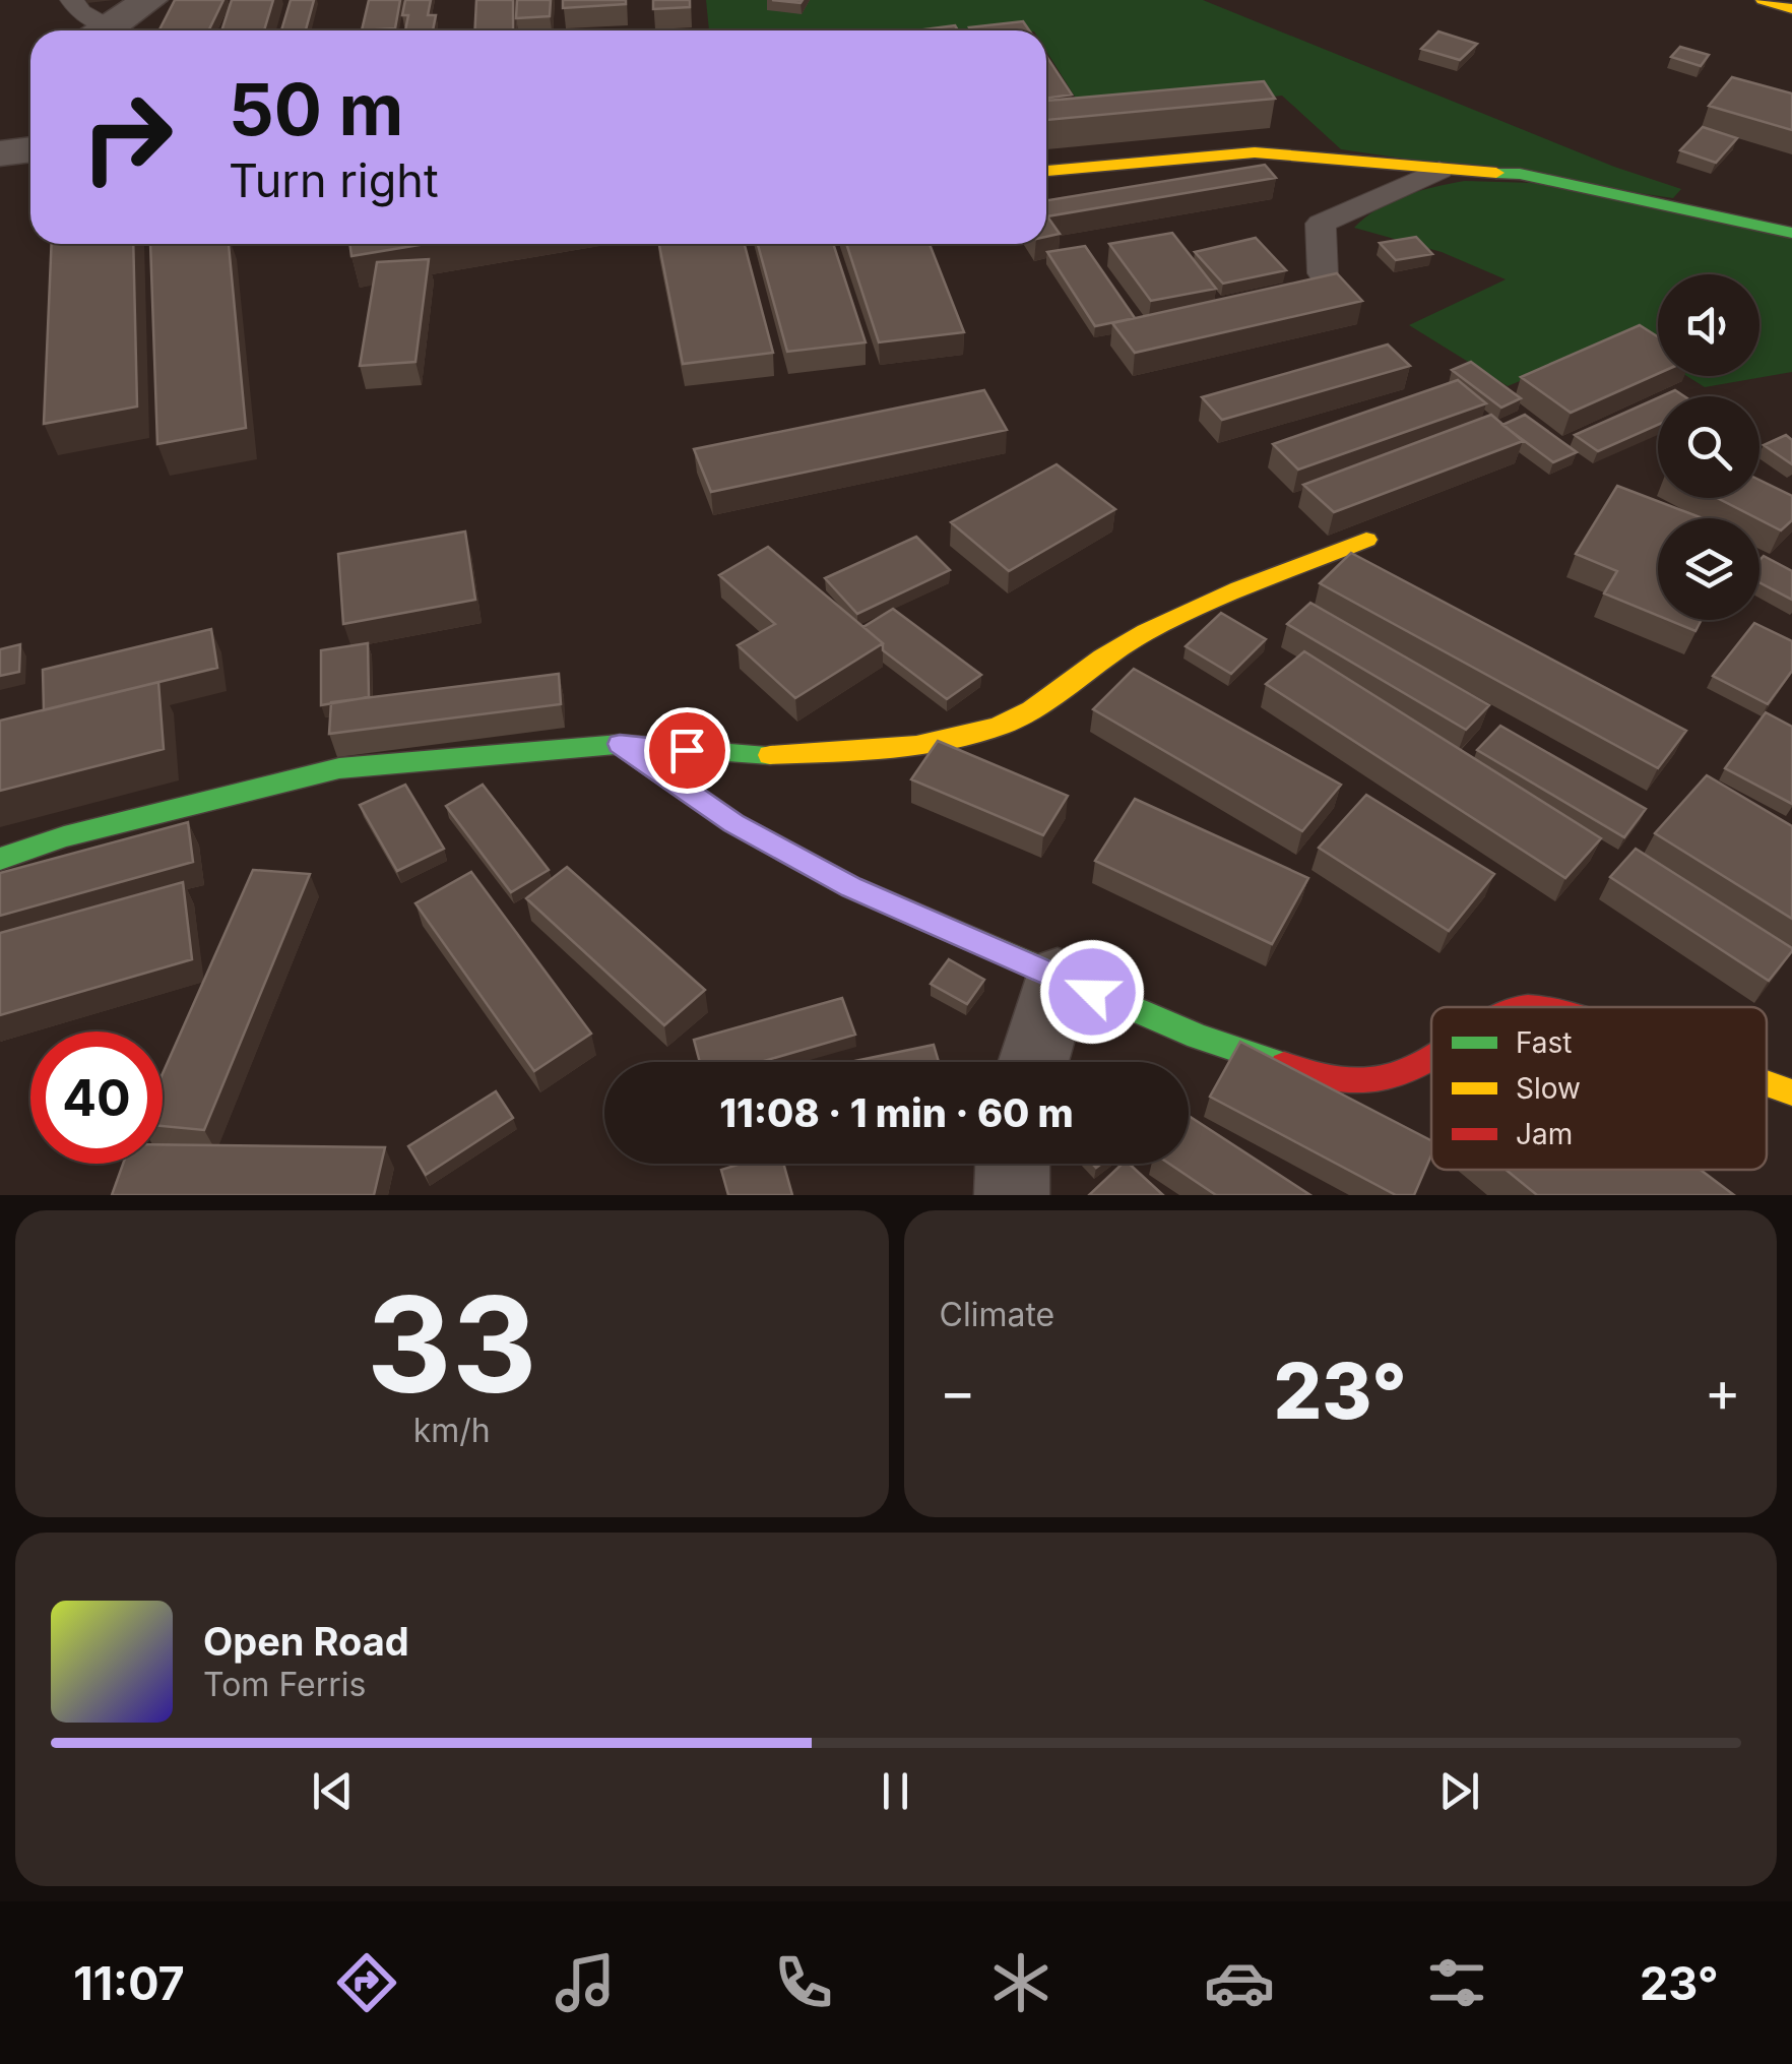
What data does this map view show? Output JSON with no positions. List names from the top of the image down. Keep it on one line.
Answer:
{"legend":["Fast","Slow","Jam"],"page":{"turn":["50 m","Turn right"],"limit":"40","trip":"11:08 · 1 min · 60 m","tile":[["33","km/h"],"Climate"],"heat":["−","23°","+"],"song":["Open Road","Tom Ferris"],"tabs":["11:07","23°"]}}
